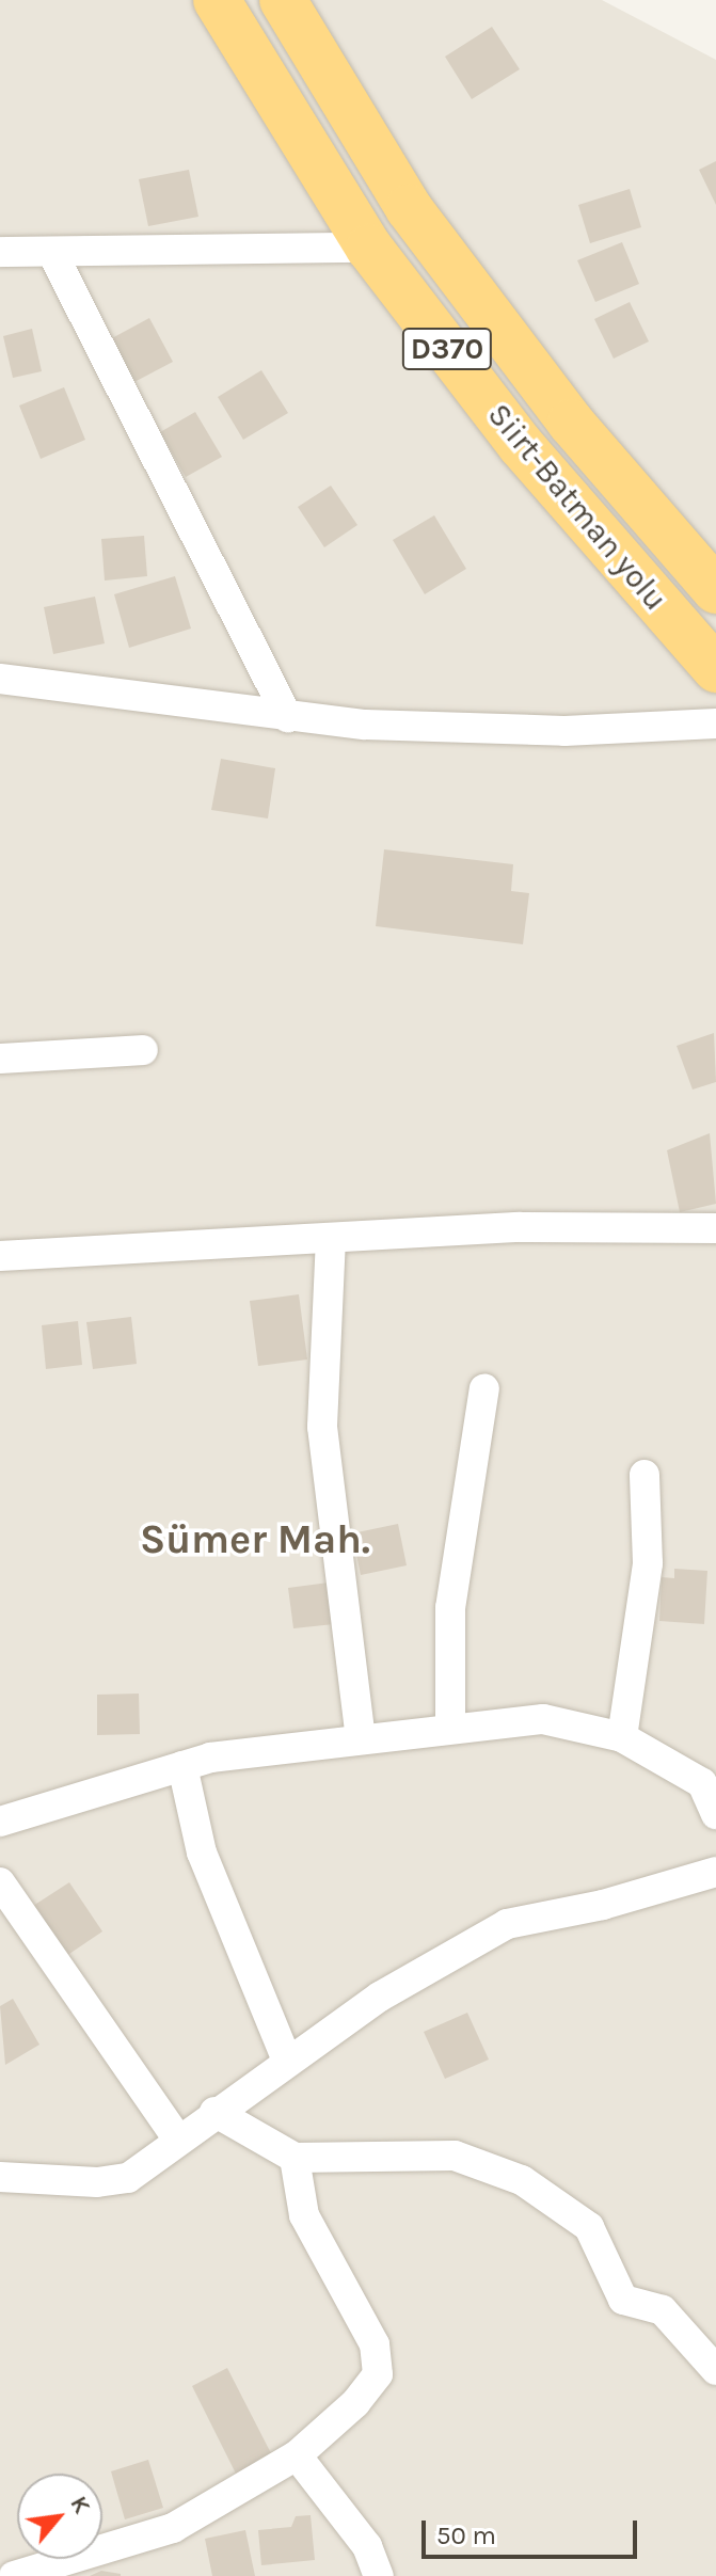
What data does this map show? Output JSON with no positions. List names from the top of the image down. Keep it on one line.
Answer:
{"streets":{"highway":["D370","Siirt-Batman yolu"]},"districts":["Sümer Mah."],"scale_bar":"50 m","north":"top right"}
